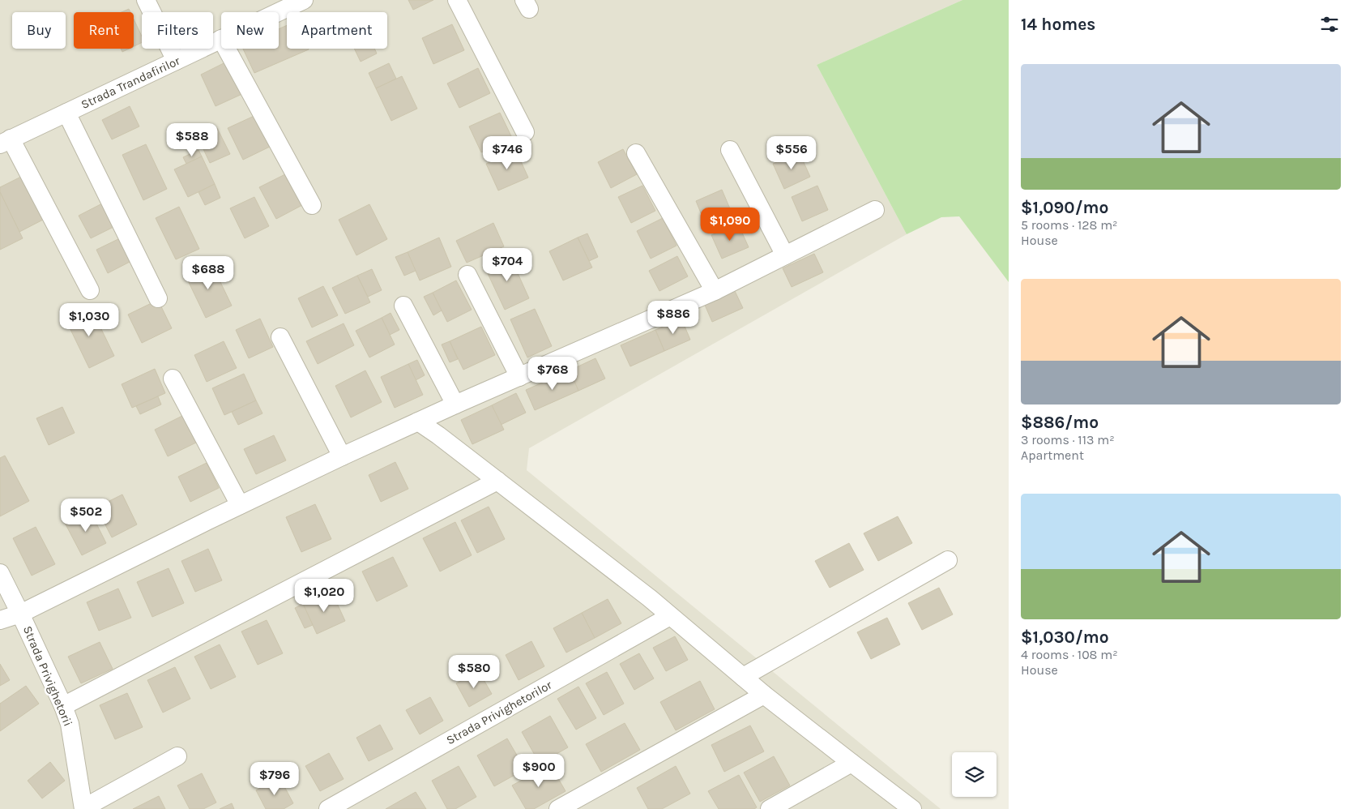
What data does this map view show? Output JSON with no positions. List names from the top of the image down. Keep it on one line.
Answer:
{"streets":{"street":["Strada Trandafirilor","Strada Privighetorii","Strada Privighetorilor"]},"page":{"heading":"14 homes","chip":["Buy","Rent","Filters","New","Apartment"],"list":[{"name":"$1,090/mo","note":"5 rooms · 128 m² · House"},{"name":"$886/mo","note":"3 rooms · 113 m² · Apartment"},{"name":"$1,030/mo","note":"4 rooms · 108 m² · House"}],"price":["$588","$746","$556","$1,090","$704","$688","$886","$1,030","$768","$502","$1,020","$580","$900","$796"]}}
